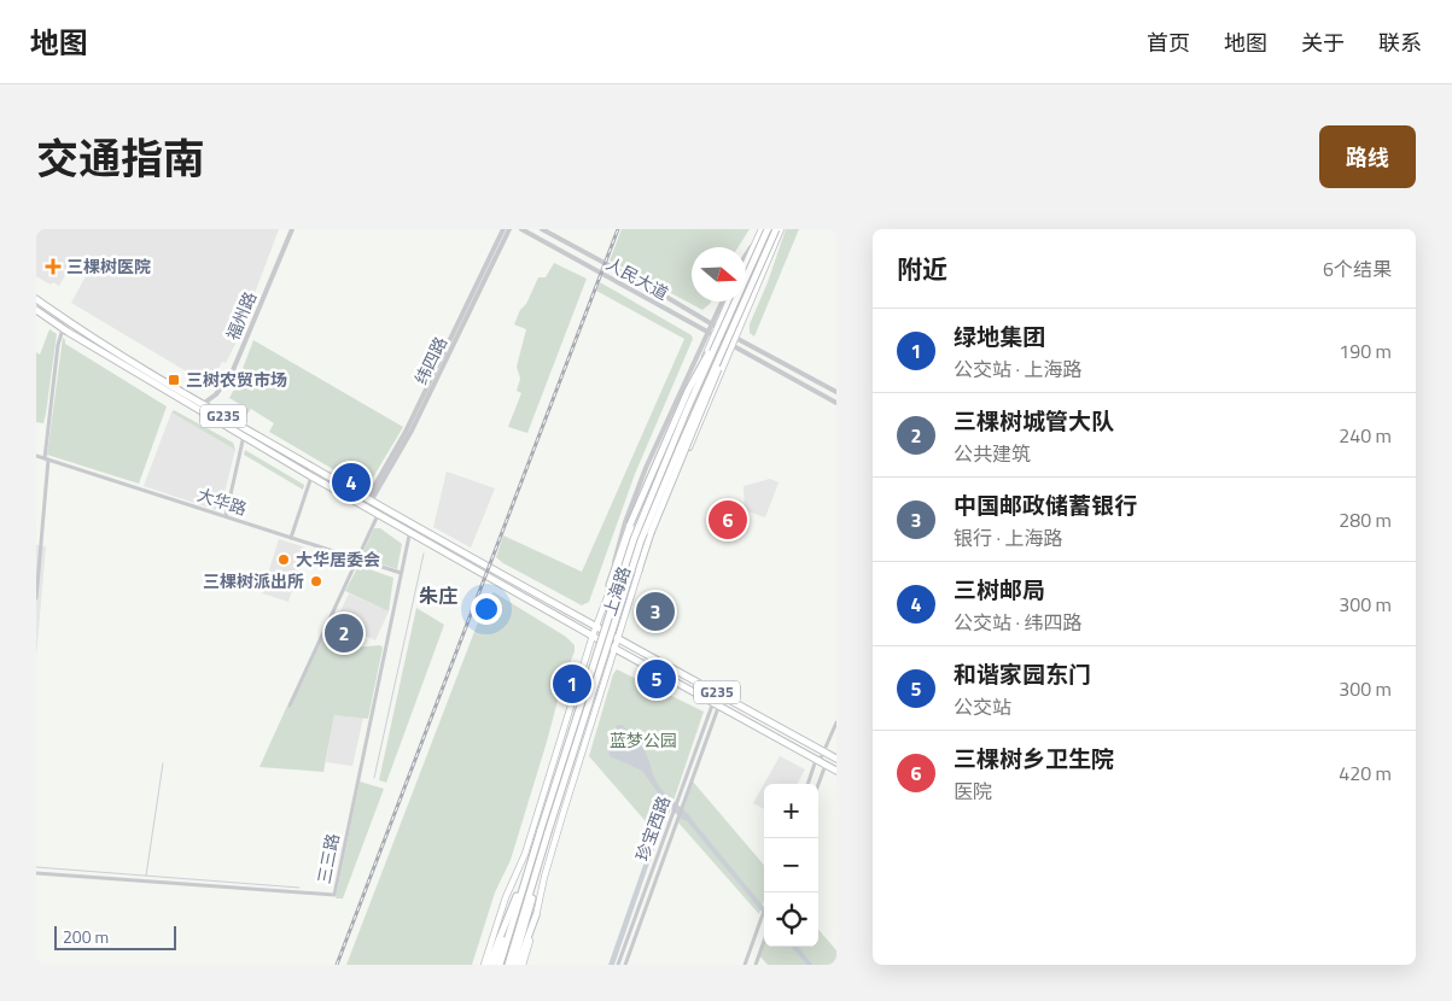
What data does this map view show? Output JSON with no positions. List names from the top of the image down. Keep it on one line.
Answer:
{"streets":{"highway":["G235","上海路"],"street":["人民大道","福州路","纬四路","大华路","珍宝西路","三三路"]},"crossings":[["人民大道","上海路"],["福州路","G235"],["纬四路","G235"],["G235","上海路"],["G235","珍宝西路"],["大华路","三三路"]],"districts":["朱庄"],"parks":["蓝梦公园"],"places":{"health":["三棵树医院"],"transit":["三树农贸市场"],"other":["大华居委会","三棵树派出所"]},"scale_bar":"200 m","north":"right","page":{"header":"地图","nav":["首页","地图","关于","联系"],"title":"交通指南","buttons":"路线","heading":["附近","6个结果"],"list":[{"mark":"1","name":"绿地集团","note":"公交站 · 上海路","value":"190 m"},{"mark":"2","name":"三棵树城管大队","note":"公共建筑","value":"240 m"},{"mark":"3","name":"中国邮政储蓄银行","note":"银行 · 上海路","value":"280 m"},{"mark":"4","name":"三树邮局","note":"公交站 · 纬四路","value":"300 m"},{"mark":"5","name":"和谐家园东门","note":"公交站","value":"300 m"},{"mark":"6","name":"三棵树乡卫生院","note":"医院","value":"420 m"}],"pins":["4","6","3","2","5","1"],"map_buttons":["+","−"],"scale":"200 m"}}
